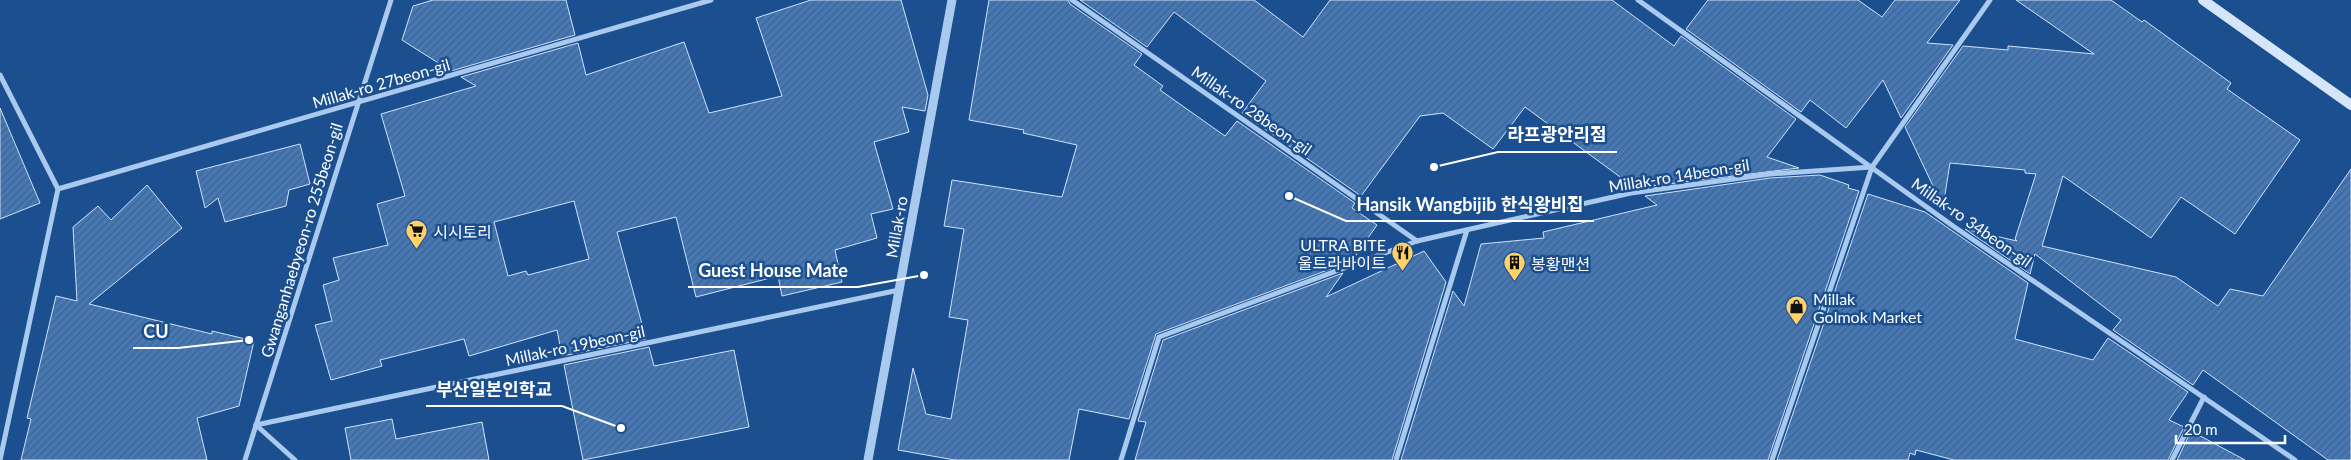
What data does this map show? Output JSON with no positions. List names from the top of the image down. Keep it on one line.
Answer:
{"streets":{"street":["Millak-ro 27beon-gil","Millak-ro 28beon-gil","Millak-ro 14beon-gil","Millak-ro 34beon-gil","Millak-ro","Gwanganhaebyeon-ro 255beon-gil","Millak-ro 19beon-gil"]},"crossings":[["Millak-ro 27beon-gil","Gwanganhaebyeon-ro 255beon-gil"],["Millak-ro 28beon-gil","Millak-ro 14beon-gil"],["Millak-ro 14beon-gil","Millak-ro 34beon-gil"],["Millak-ro","Millak-ro 19beon-gil"],["Gwanganhaebyeon-ro 255beon-gil","Millak-ro 19beon-gil"]],"places":{"other":["라프광안리점","Hansik Wangbijib 한식왕비집","Guest House Mate","CU","부산일본인학교"],"supermarket":["시시토리"],"restaurant":["ULTRA BITE 울트라바이트"],"building":["봉황맨션"],"shop":["Millak Golmok Market"]},"scale_bar":"20 m"}
